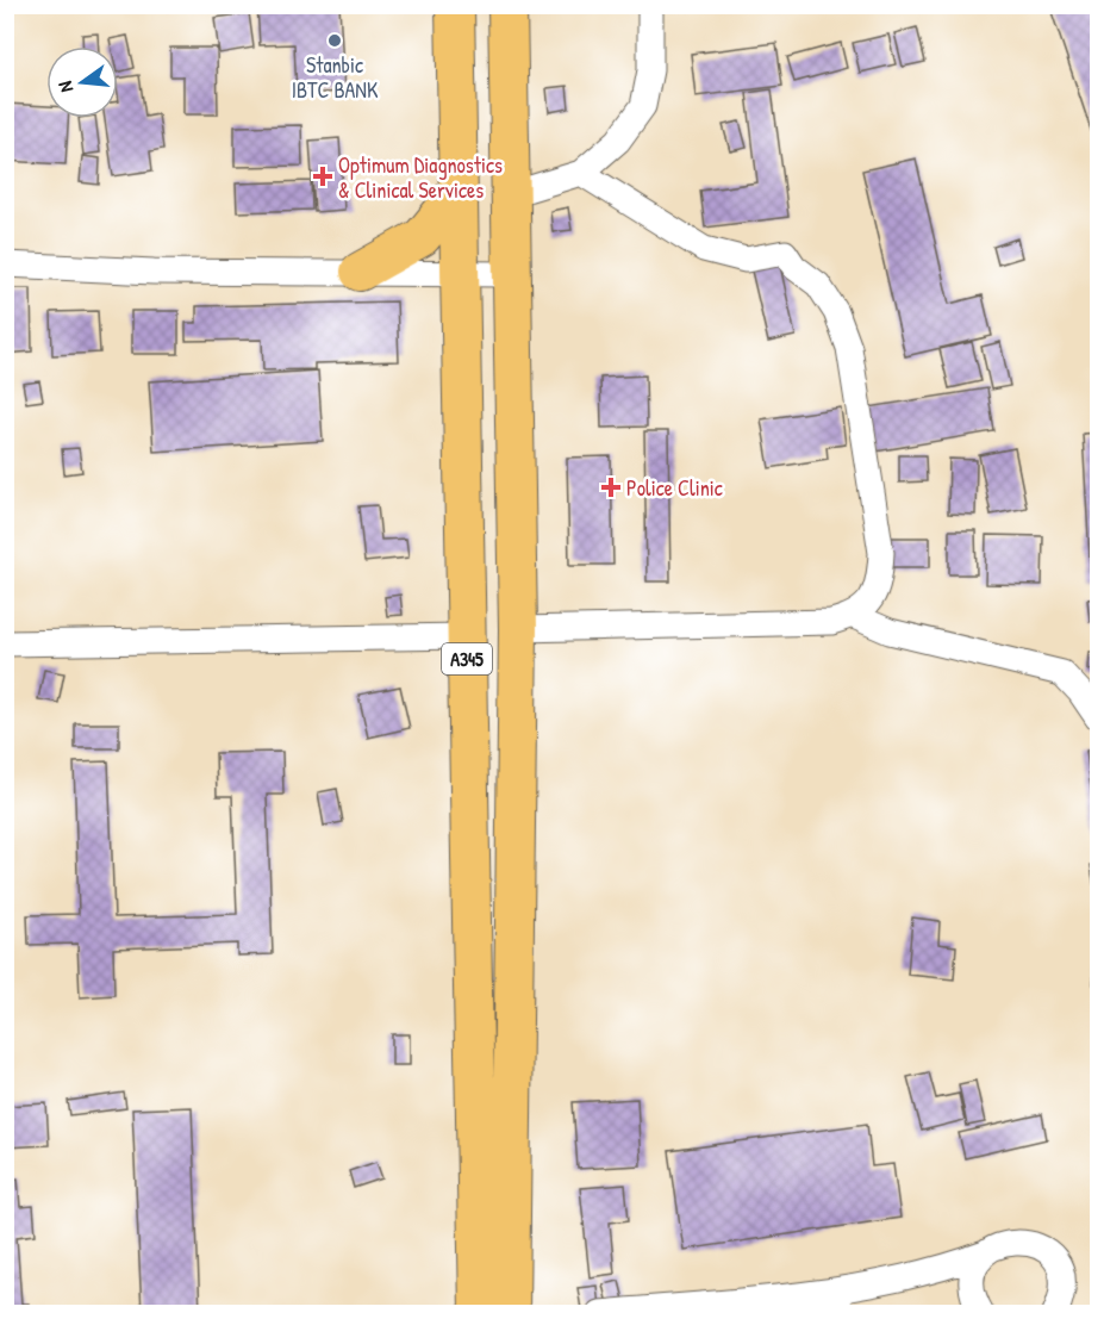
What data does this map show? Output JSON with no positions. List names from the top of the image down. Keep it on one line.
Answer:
{"streets":{"highway":["A345"]},"places":{"other":["Stanbic IBTC BANK"],"health":["Optimum Diagnostics & Clinical Services","Police Clinic"]},"north":"left"}
